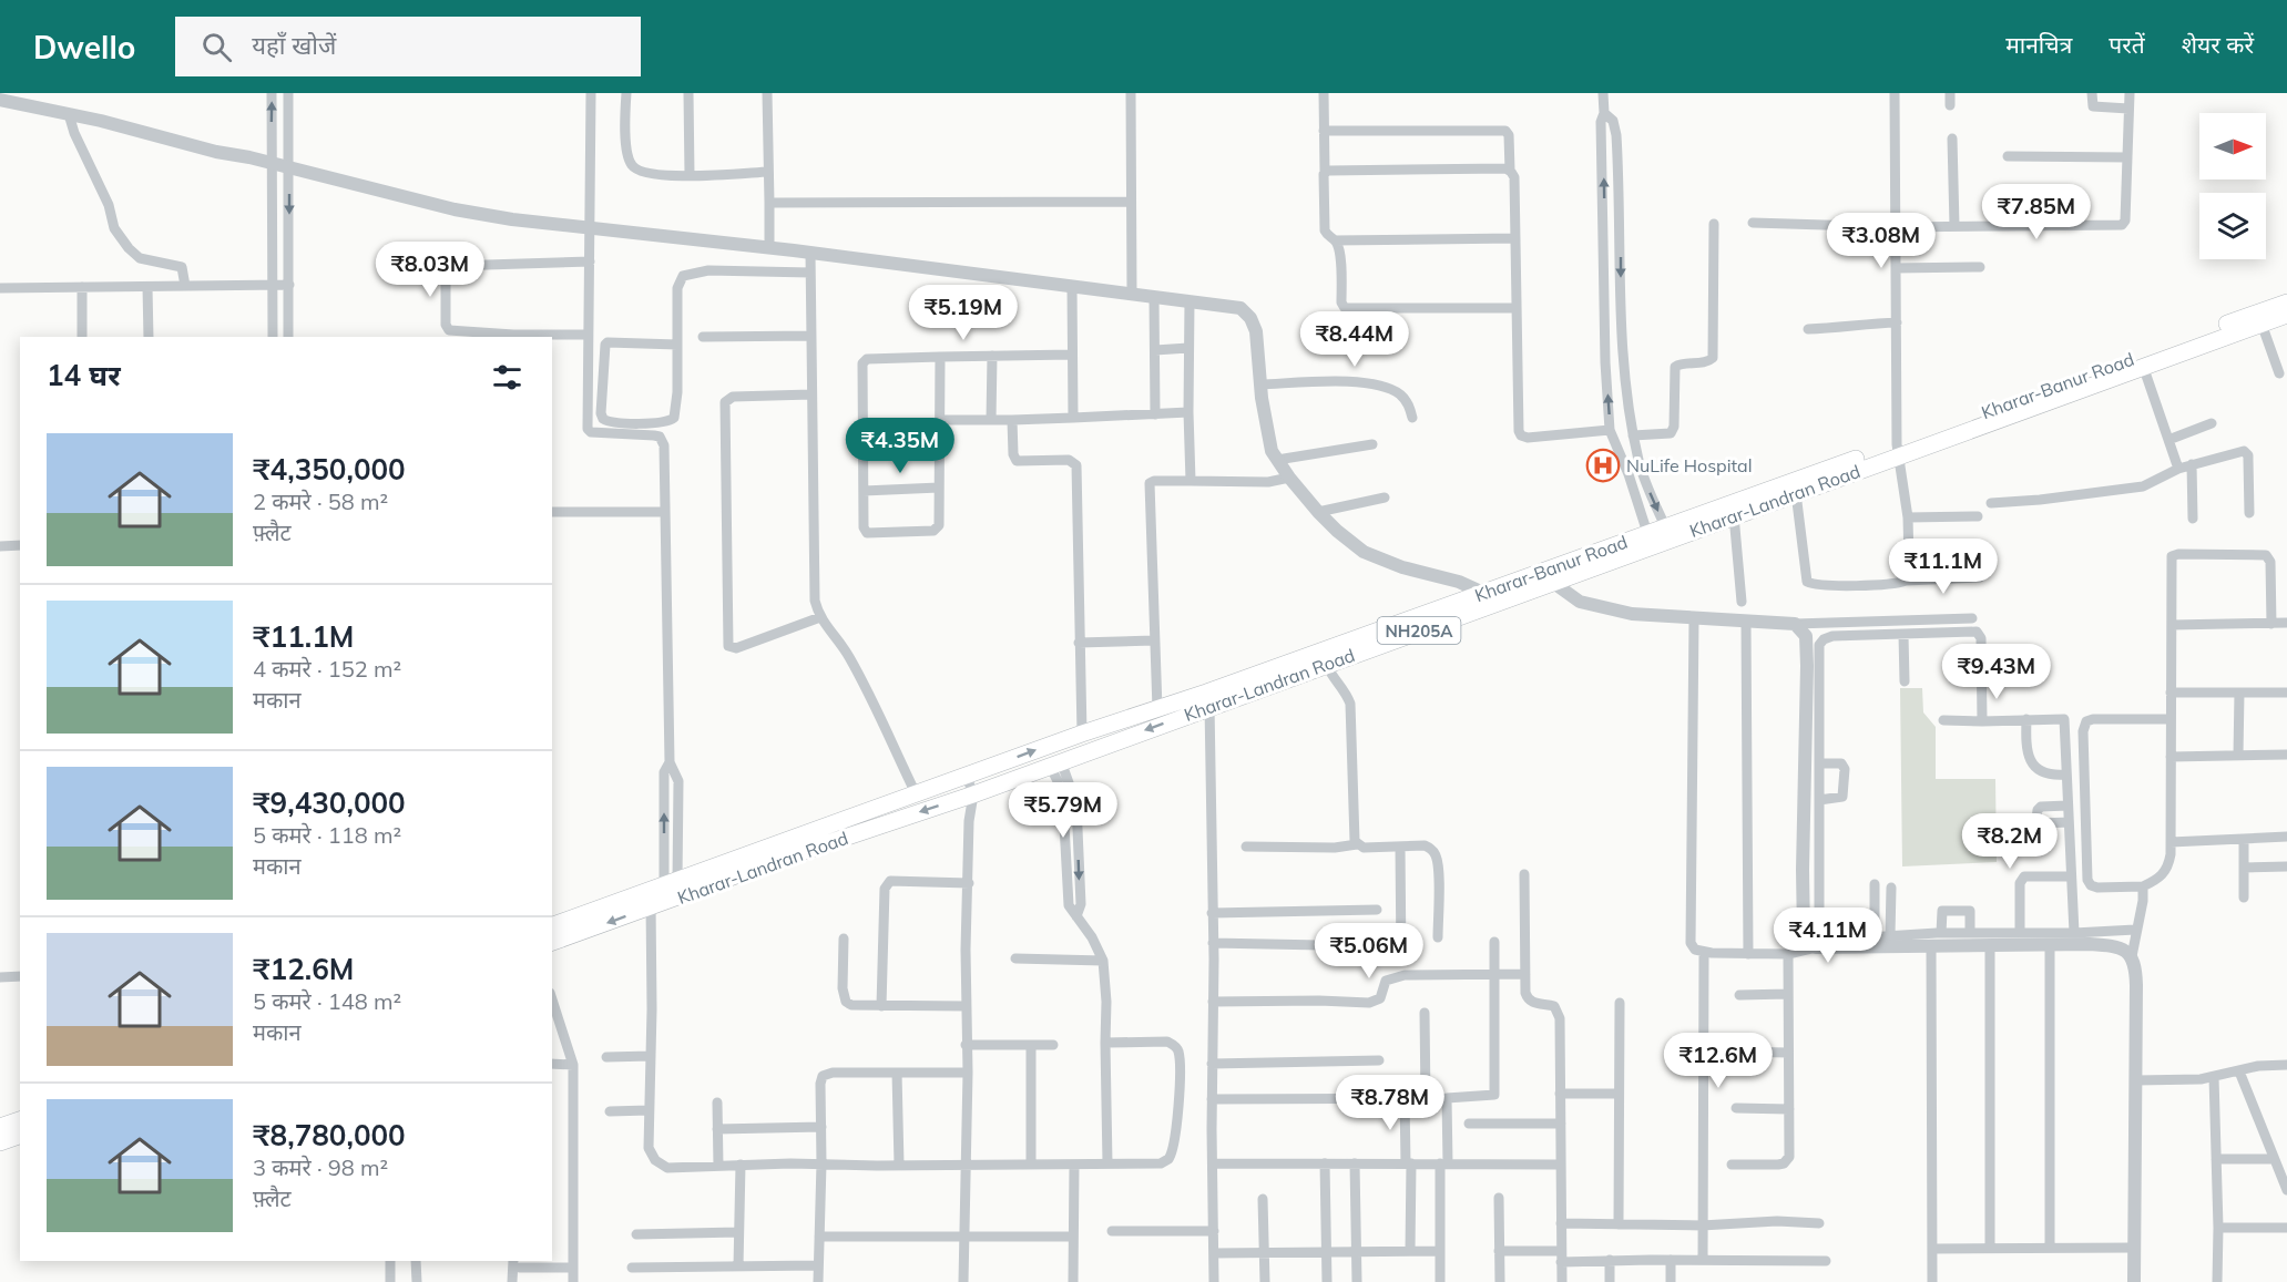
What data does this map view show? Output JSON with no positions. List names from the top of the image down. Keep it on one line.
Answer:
{"streets":{"highway":["Kharar-Banur Road","Kharar-Landran Road","NH205A"]},"crossings":[["Kharar-Banur Road","Kharar-Landran Road"]],"places":{"hospital":["NuLife Hospital"]},"north":"right","page":{"header":"Dwello","search":"यहाँ खोजें","nav":["मानचित्र","परतें","शेयर करें"],"price":["₹7.85M","₹3.08M","₹8.03M","₹5.19M","₹8.44M","₹4.35M","₹11.1M","₹9.43M","₹5.79M","₹8.2M","₹4.11M","₹5.06M","₹12.6M","₹8.78M"],"heading":"14 घर","list":[{"name":"₹4,350,000","note":"2 कमरे · 58 m² · फ़्लैट"},{"name":"₹11.1M","note":"4 कमरे · 152 m² · मकान"},{"name":"₹9,430,000","note":"5 कमरे · 118 m² · मकान"},{"name":"₹12.6M","note":"5 कमरे · 148 m² · मकान"},{"name":"₹8,780,000","note":"3 कमरे · 98 m² · फ़्लैट"}]}}
